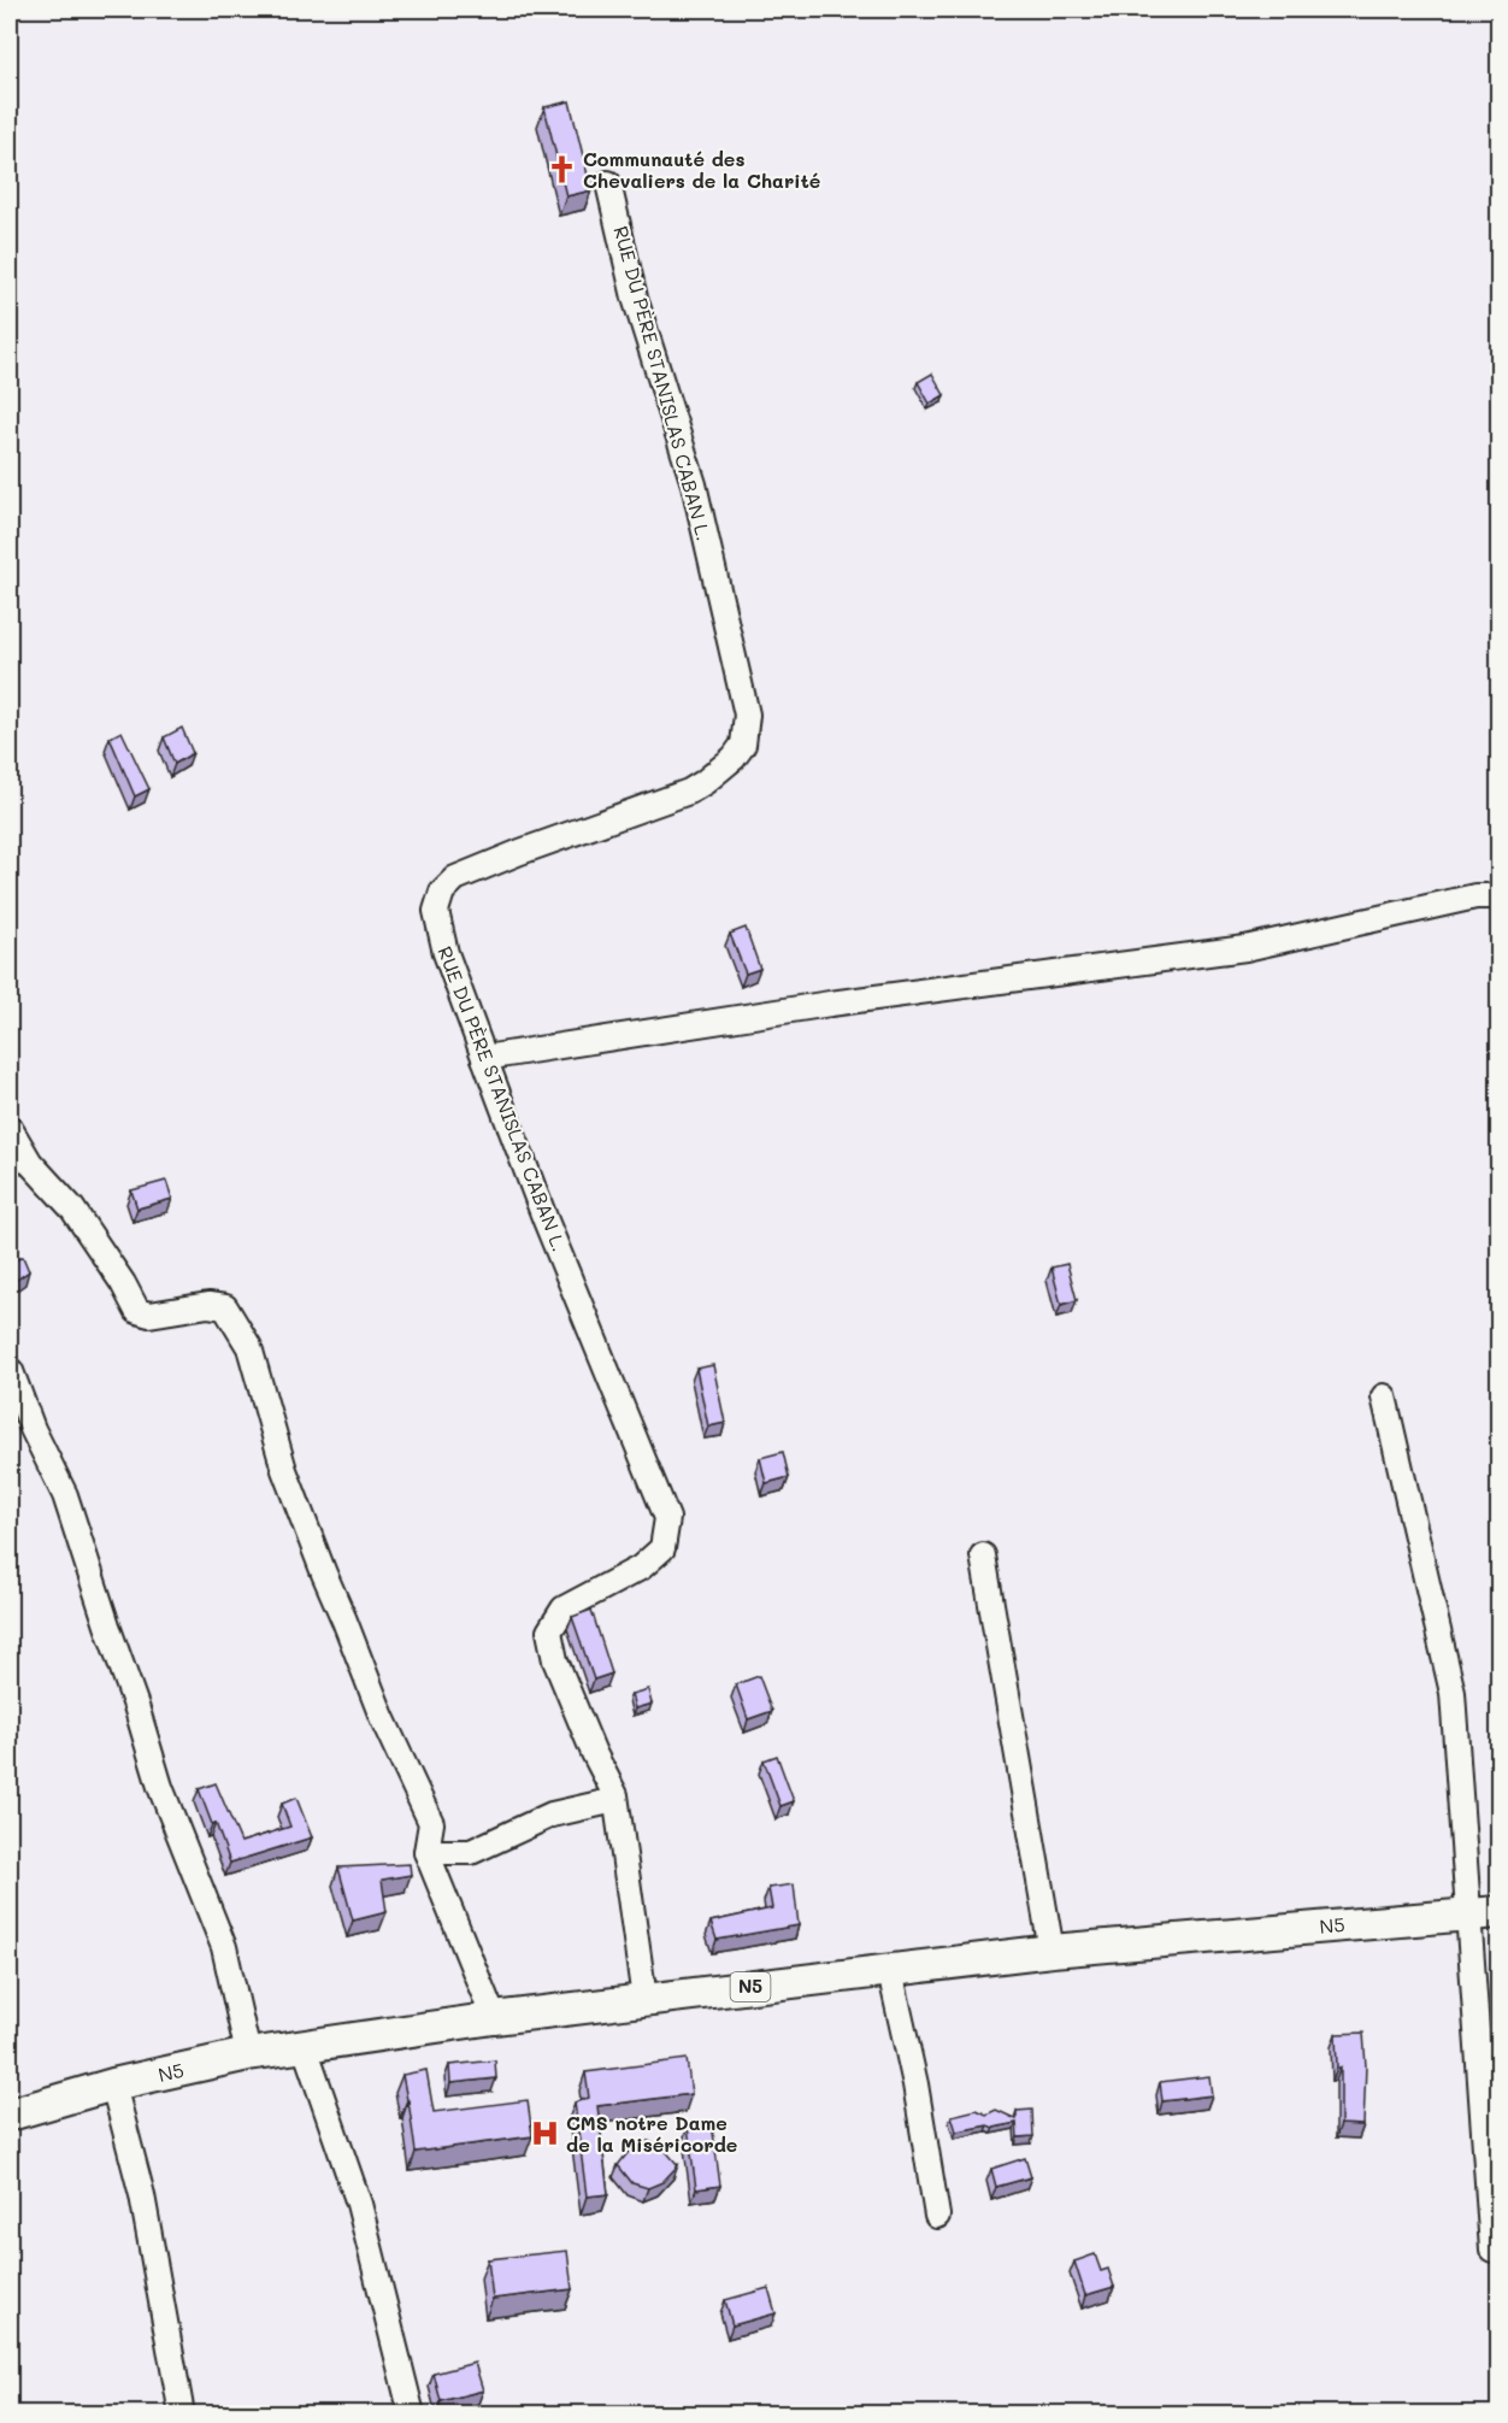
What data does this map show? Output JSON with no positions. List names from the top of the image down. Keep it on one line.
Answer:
{"streets":{"main road":["N5"],"street":["RUE DU PÈRE STANISLAS CABAN L."]},"crossings":[["RUE DU PÈRE STANISLAS CABAN L.","N5"]],"places":{"church":["Communauté des Chevaliers de la Charité"],"hospital":["CMS notre Dame de la Miséricorde"]}}
